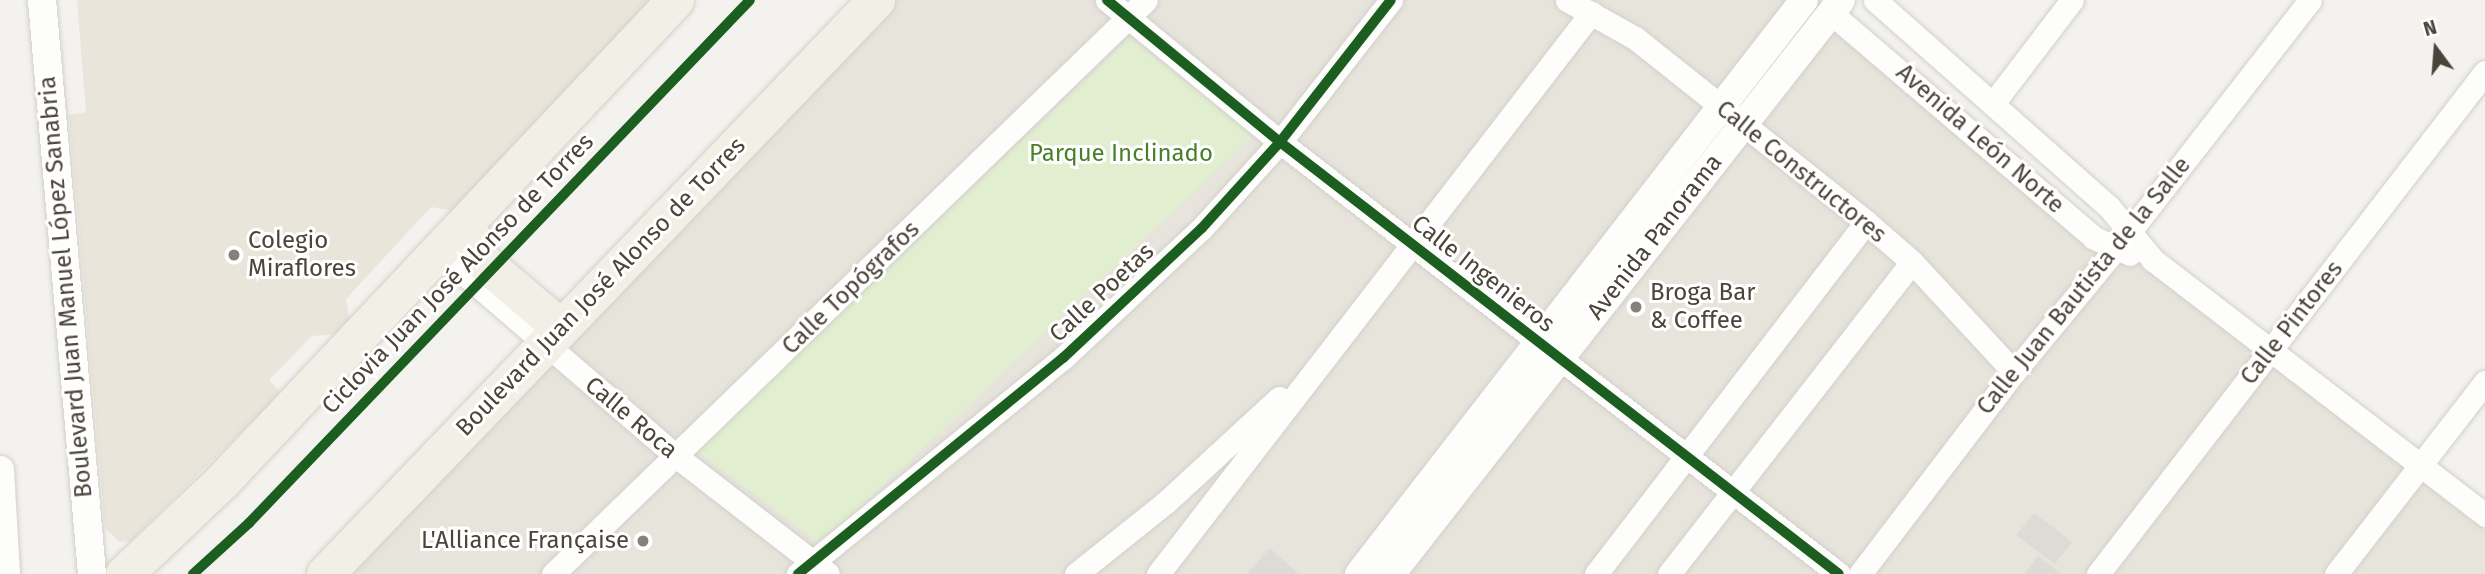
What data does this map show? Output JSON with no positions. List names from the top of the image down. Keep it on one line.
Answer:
{"streets":{"main road":["Boulevard Juan José Alonso de Torres"],"street":["Avenida León Norte","Calle Constructores","Avenida Panorama","Calle Ingenieros","Calle Juan Bautista de la Salle","Boulevard Juan Manuel López Sanabria","Calle Topógrafos","Calle Poetas","Calle Pintores","Calle Roca"],"cycle path":["Ciclovia Juan José Alonso de Torres"]},"crossings":[["Avenida León Norte","Avenida Panorama"],["Avenida León Norte","Calle Juan Bautista de la Salle"],["Avenida León Norte","Calle Pintores"],["Calle Constructores","Avenida Panorama"],["Calle Constructores","Calle Juan Bautista de la Salle"],["Avenida Panorama","Calle Ingenieros"],["Calle Ingenieros","Calle Topógrafos"],["Calle Ingenieros","Calle Poetas"],["Boulevard Juan José Alonso de Torres","Calle Roca"],["Calle Topógrafos","Calle Roca"],["Calle Poetas","Calle Roca"]],"parks":["Parque Inclinado"],"places":["Colegio Miraflores","Broga Bar & Coffee","L'Alliance Française"],"north":"top"}
